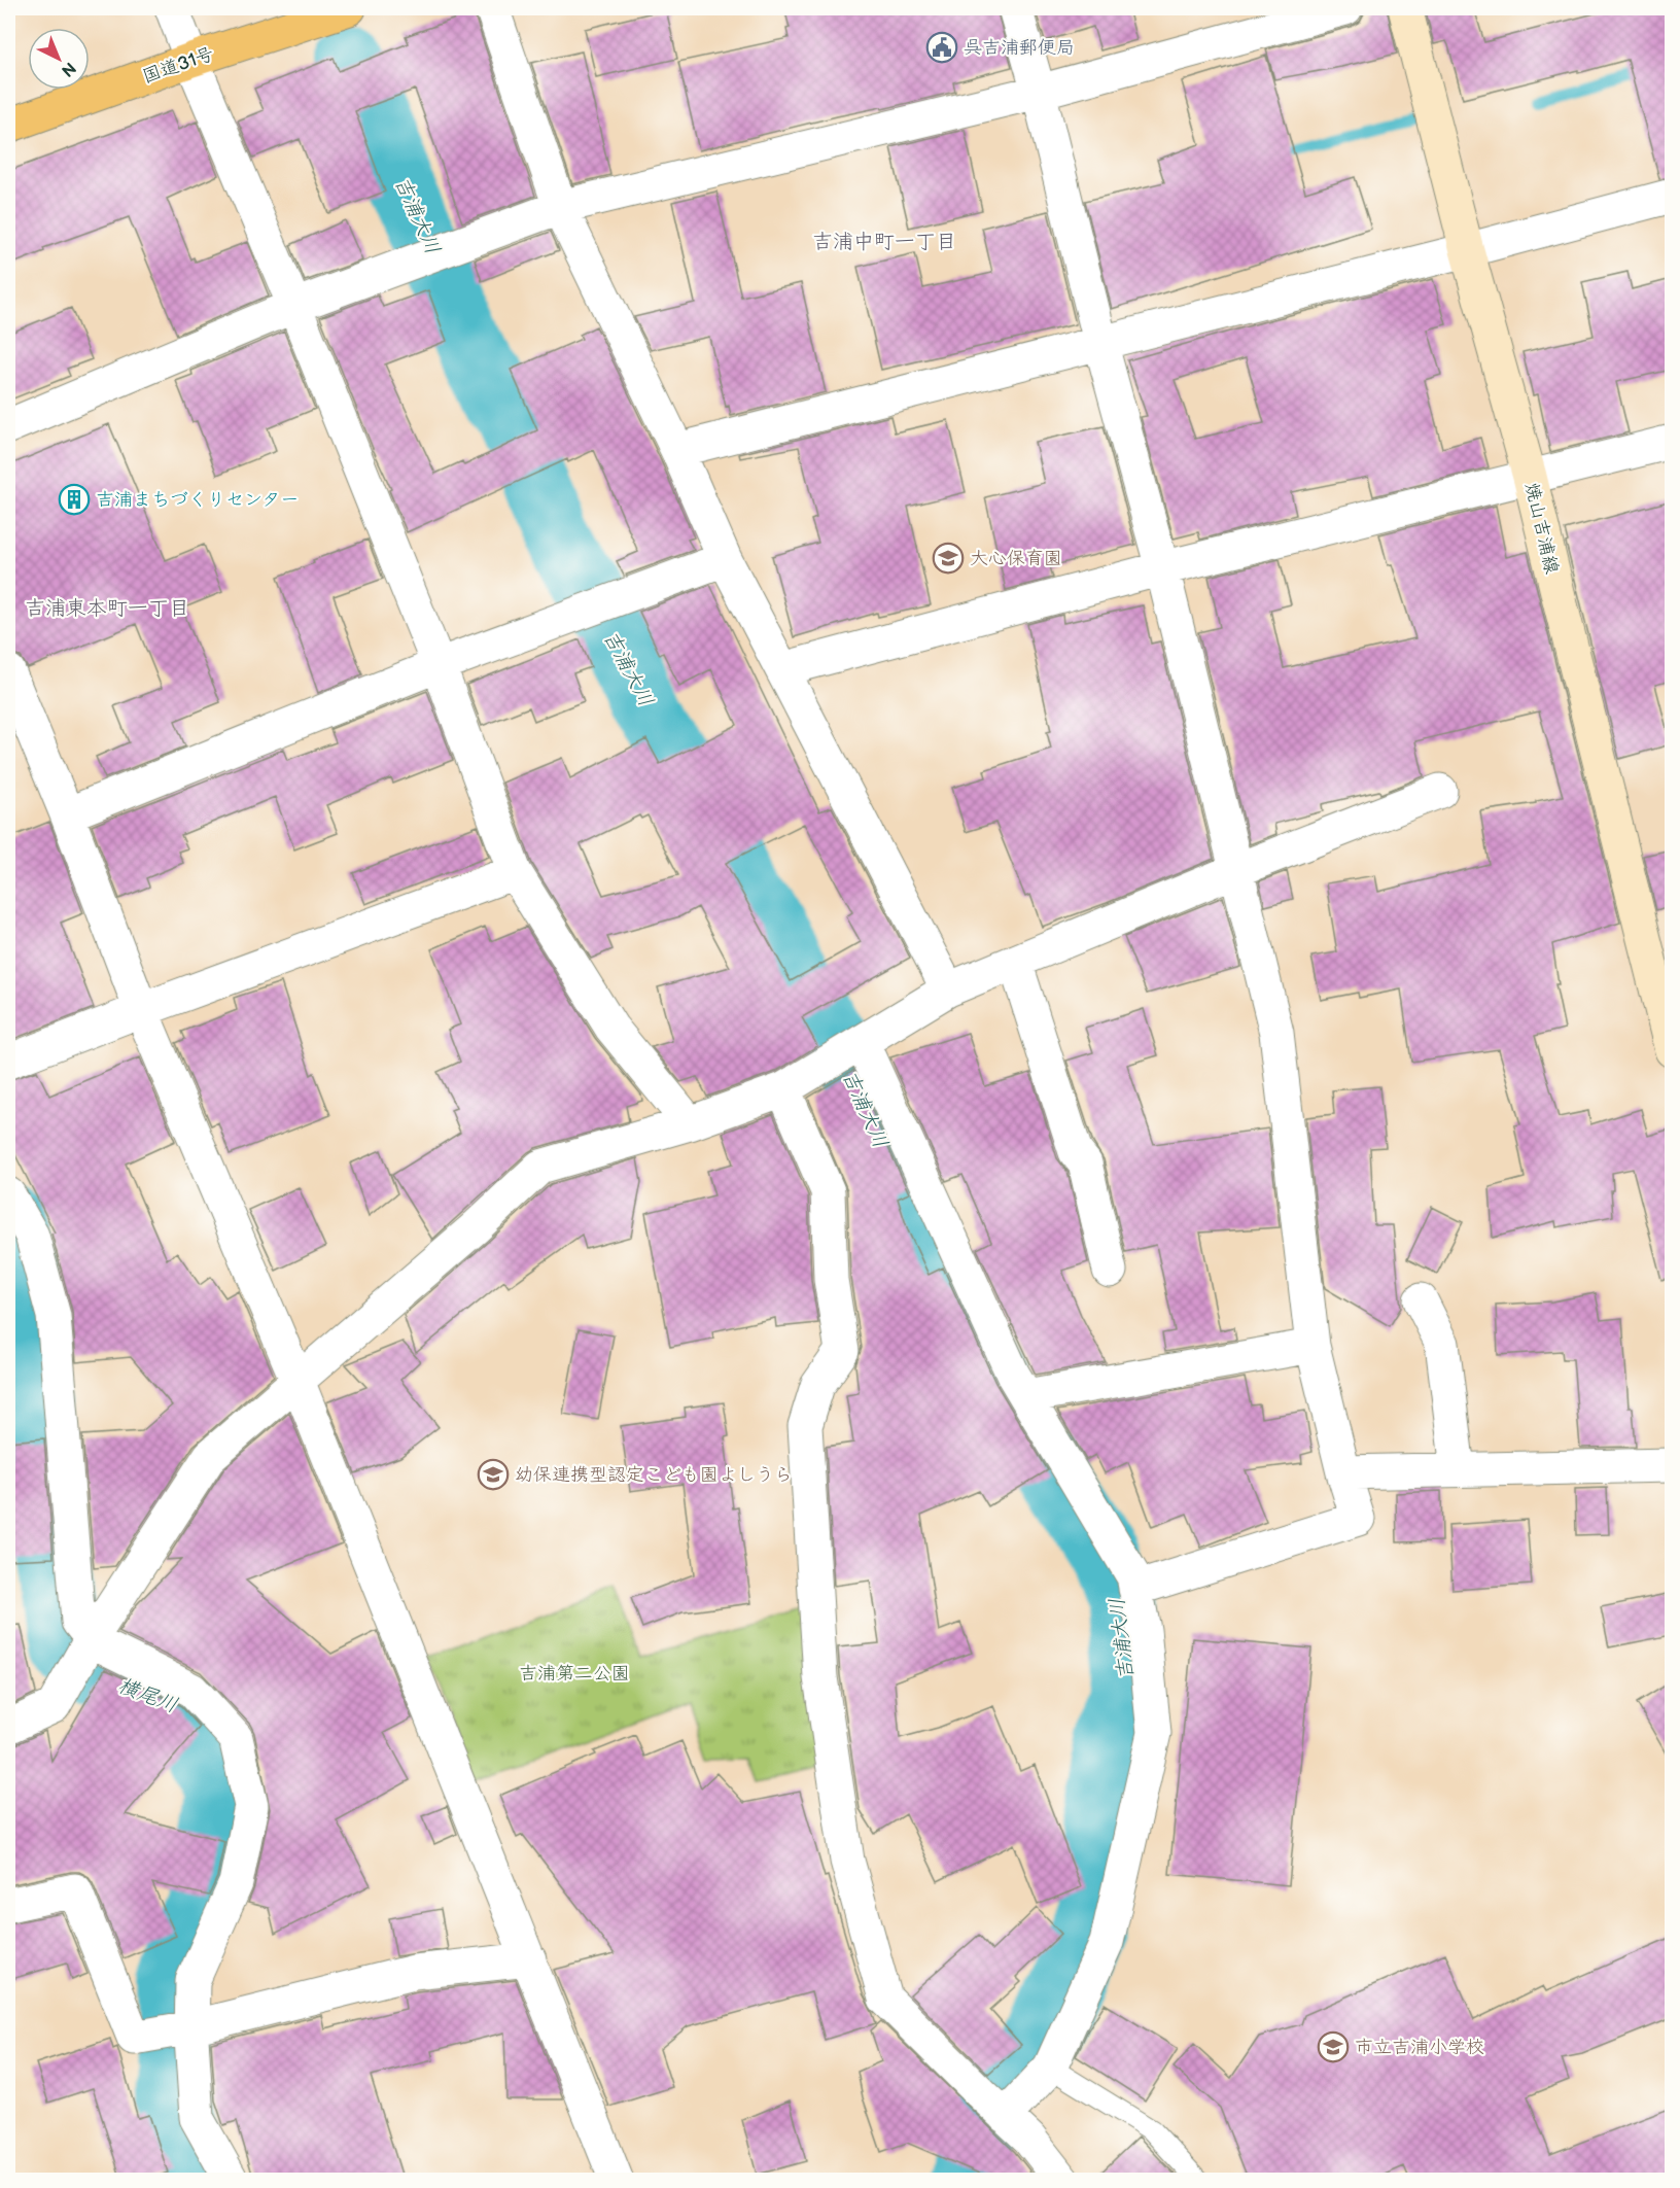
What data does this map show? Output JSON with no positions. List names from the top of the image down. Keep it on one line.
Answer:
{"streets":{"highway":["国道31号"],"main road":["焼山吉浦線"]},"districts":["吉浦中町一丁目","吉浦東本町一丁目"],"water":["吉浦大川","横尾川"],"parks":["吉浦第二公園"],"places":{"public building":["呉吉浦郵便局"],"building":["吉浦まちづくりセンター"],"school or university":["大心保育園","幼保連携型認定こども園よしうら","市立吉浦小学校"]},"north":"bottom right"}
